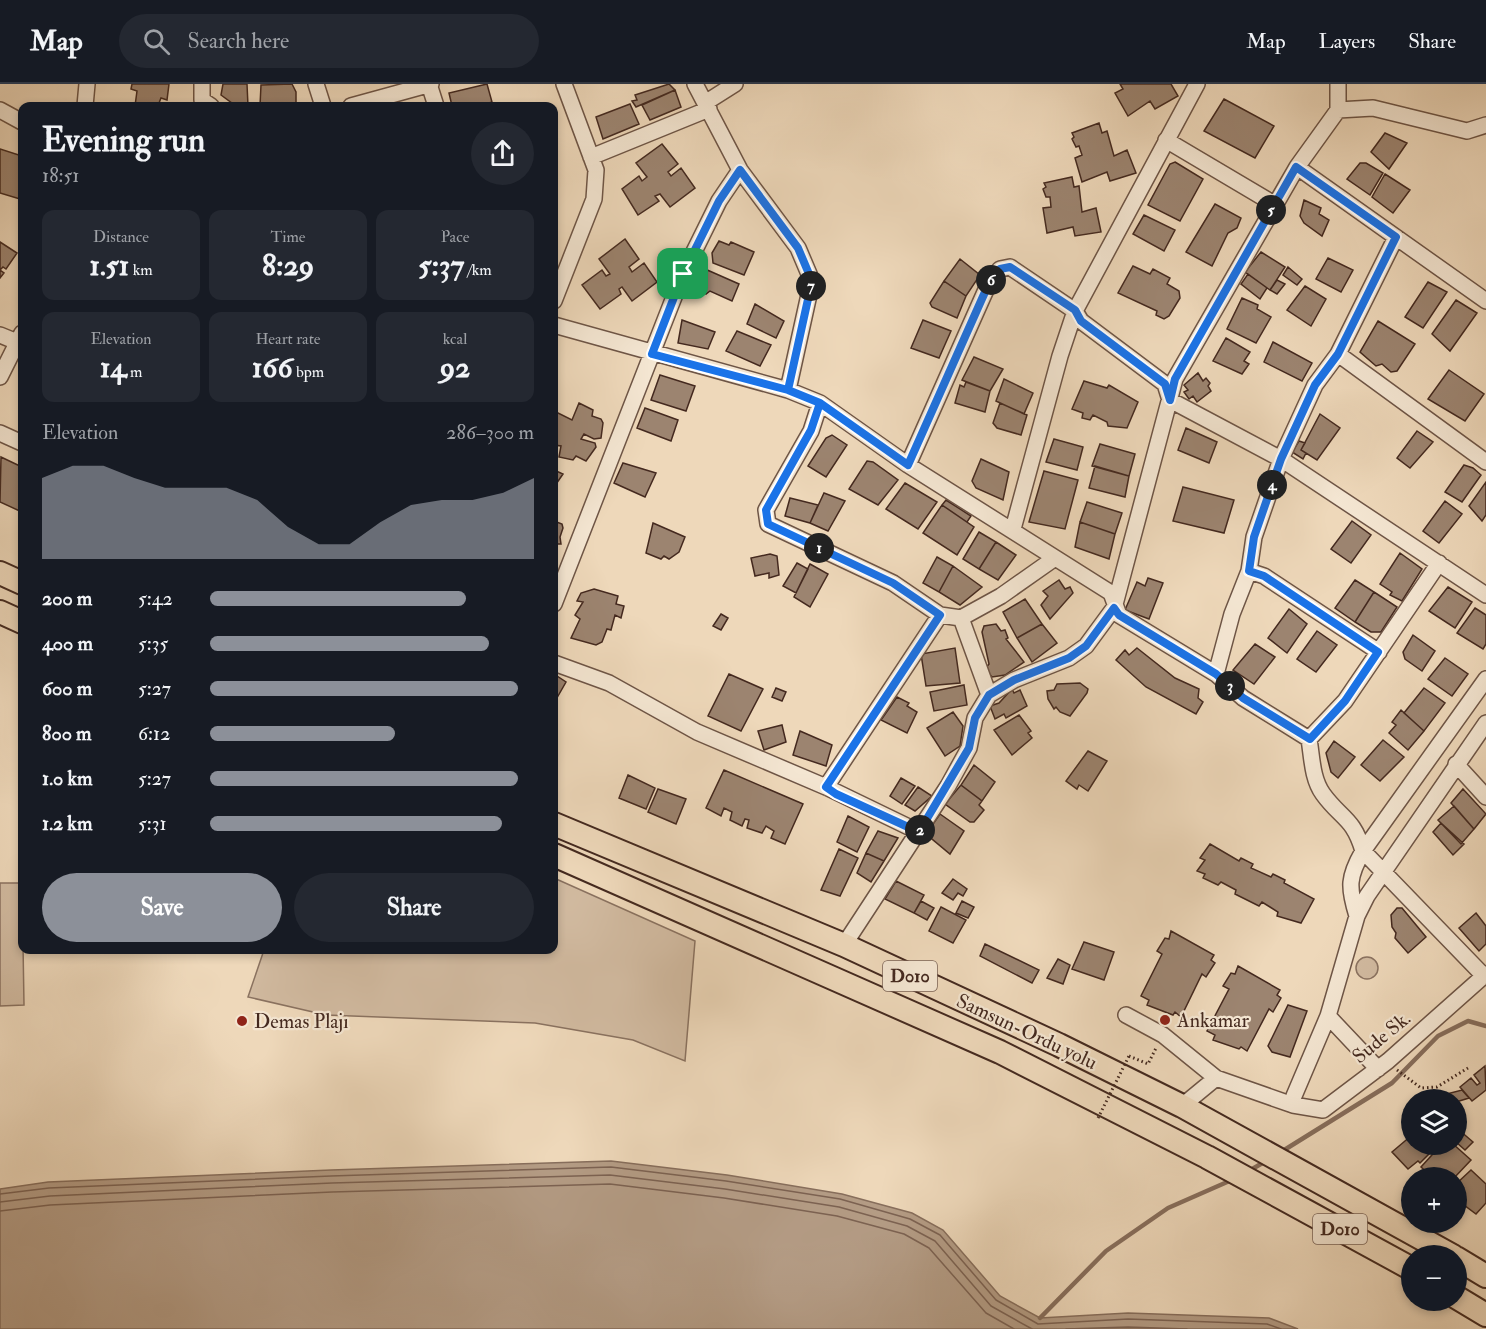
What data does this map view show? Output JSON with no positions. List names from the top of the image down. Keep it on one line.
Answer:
{"streets":{"highway":["D010","Samsun-Ordu yolu"],"street":["Sude Sk."]},"places":["Ankamar","Demas Plajı"],"page":{"header":"Map","search":"Search here","nav":["Map","Layers","Share"],"heading":["Evening run","18:51"],"pins":["5","6","7","4","1","3","2"],"stats":[["Distance","1.51 km"],["Time","8:29"],["Pace","5:37 /km"],["Elevation","14 m"],["Heart rate","166 bpm"],["kcal","92"]],"chart":["Elevation","286–300 m"],"list":[{"name":"200 m","note":"5:42"},{"name":"400 m","note":"5:35"},{"name":"600 m","note":"5:27"},{"name":"800 m","note":"6:12"},{"name":"1.0 km","note":"5:27"},{"name":"1.2 km","note":"5:31"}],"buttons":["Save","Share"],"map_buttons":["+","−"]}}
